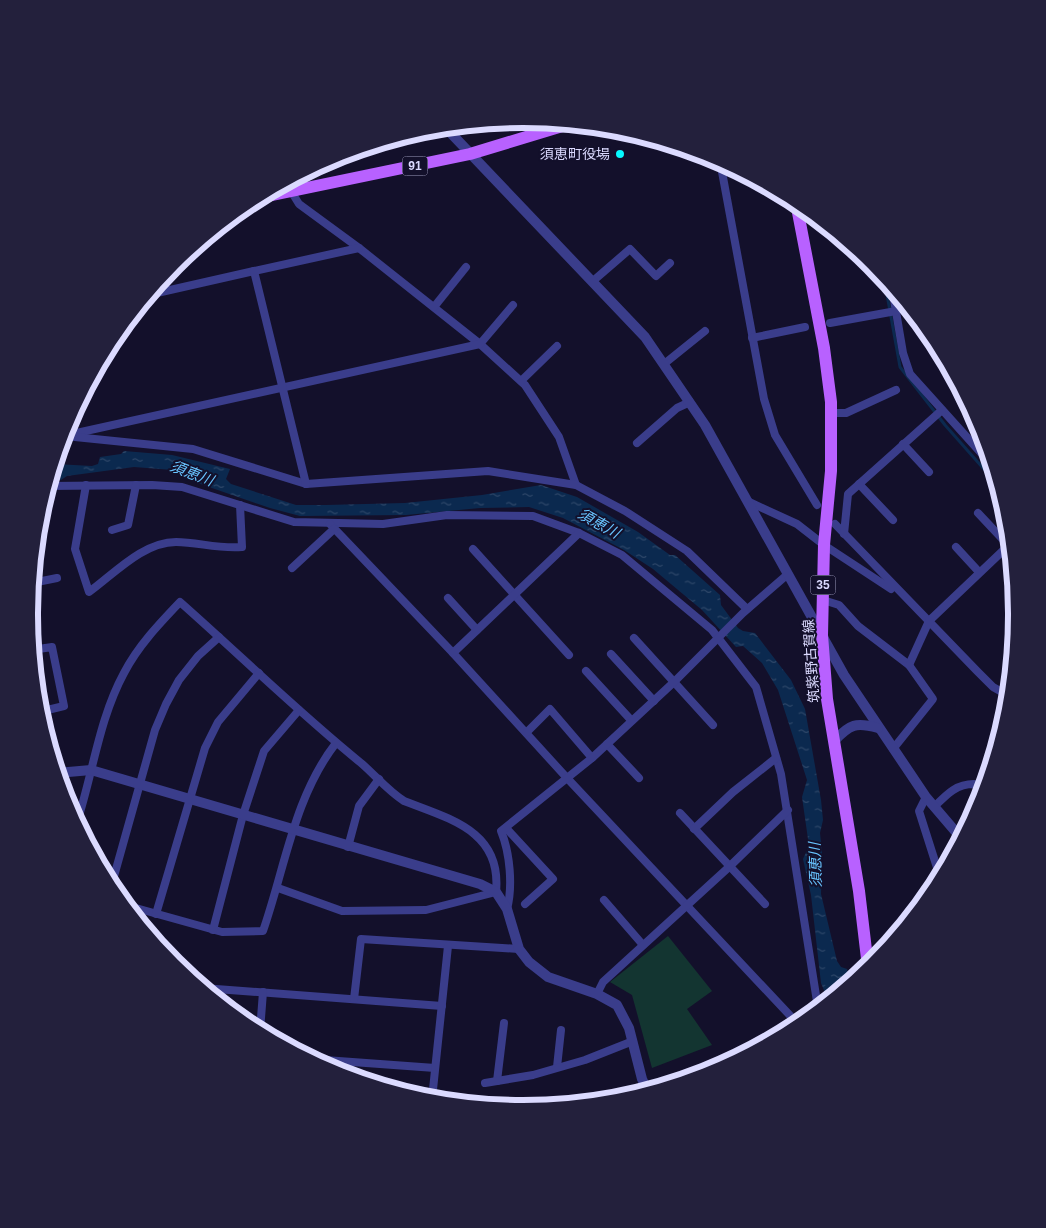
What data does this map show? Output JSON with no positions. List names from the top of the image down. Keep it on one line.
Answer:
{"streets":{"main road":["91","35","筑紫野古賀線"]},"water":["須恵川"],"places":["須恵町役場"]}
